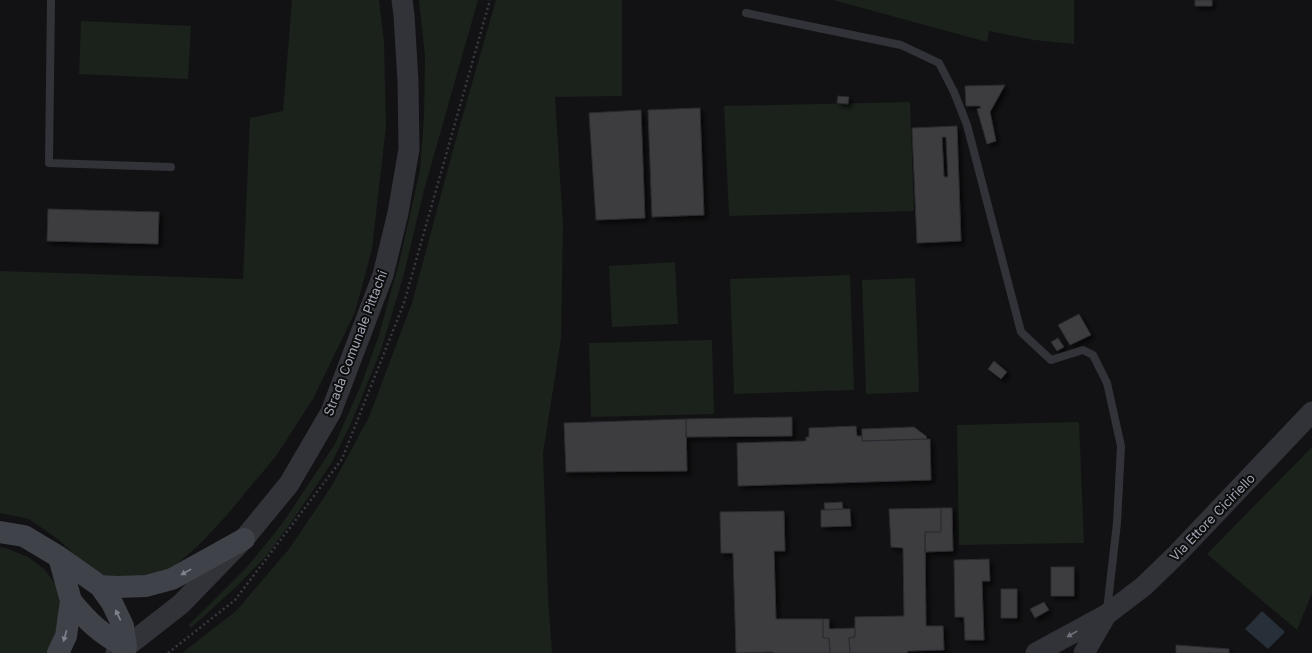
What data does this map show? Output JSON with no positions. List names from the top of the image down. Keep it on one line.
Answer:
{"streets":{"street":["Strada Comunale Pittachi","Via Ettore Ciciriello"]}}
